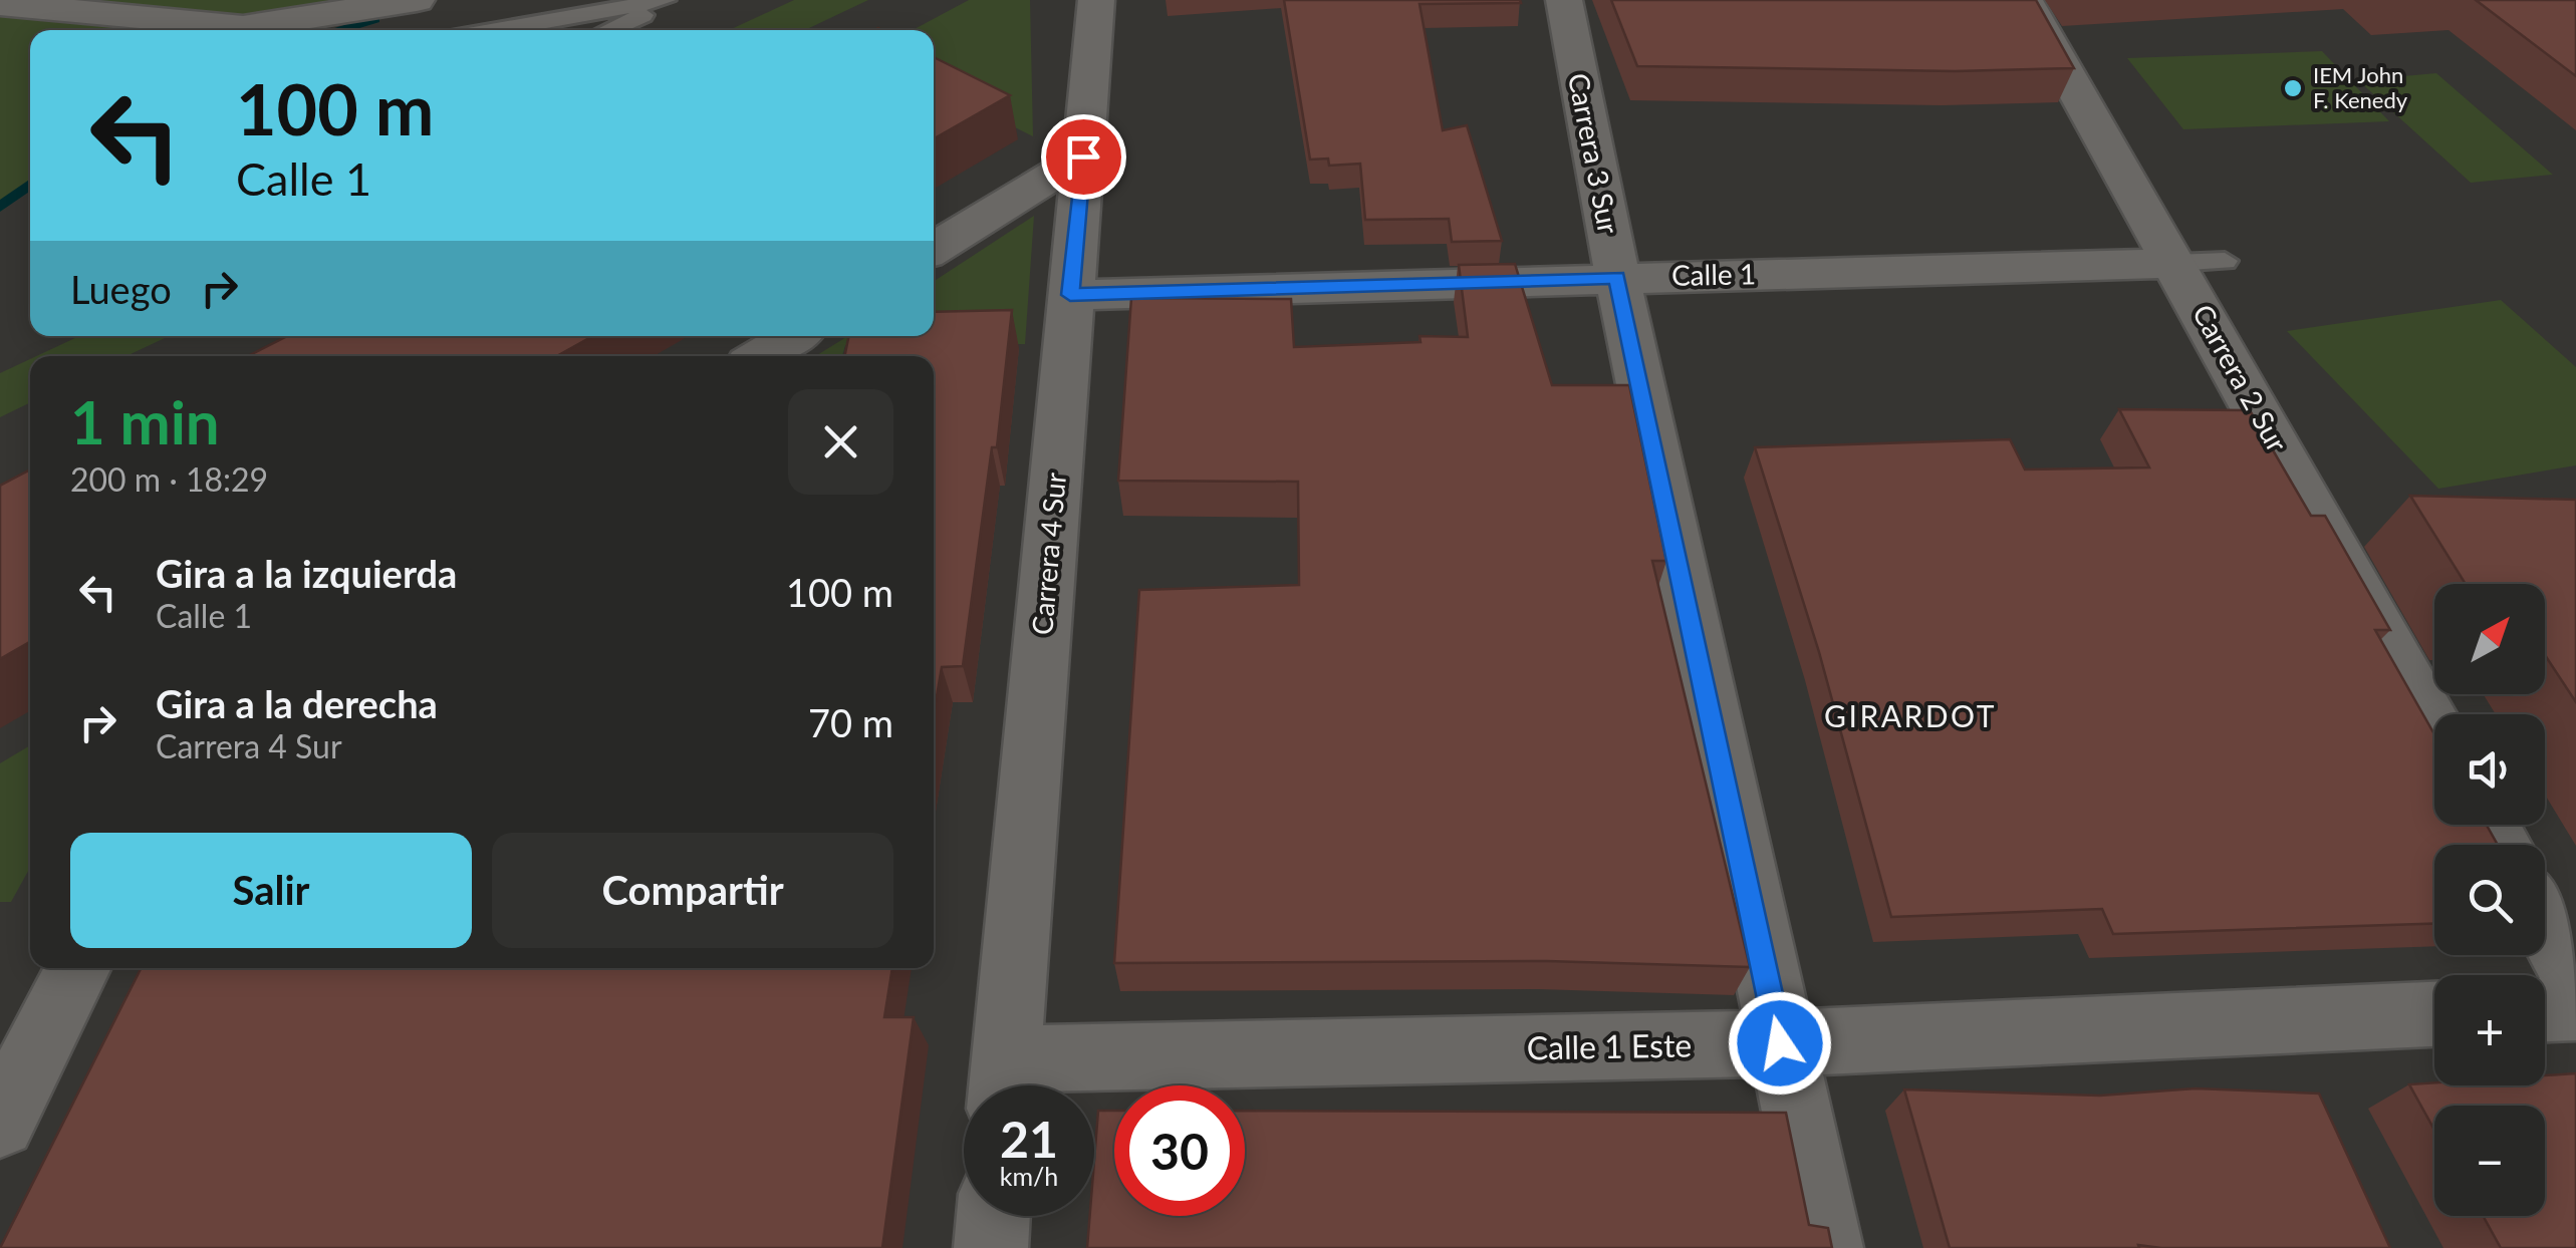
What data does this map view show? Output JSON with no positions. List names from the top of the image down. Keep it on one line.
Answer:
{"streets":{"street":["Carrera 3 Sur","Calle 1","Carrera 2 Sur","Carrera 4 Sur","Calle 1 Este"]},"crossings":[["Carrera 3 Sur","Calle 1"],["Carrera 3 Sur","Calle 1 Este"],["Calle 1","Carrera 2 Sur"],["Calle 1","Carrera 4 Sur"],["Carrera 4 Sur","Calle 1 Este"]],"districts":["GIRARDOT"],"places":["IEM John F. Kenedy"],"north":"top right","page":{"turn":["100 m","Calle 1"],"then":"Luego","heading":["1 min","200 m · 18:29"],"list":[{"name":"Gira a la izquierda","note":"Calle 1","value":"100 m"},{"name":"Gira a la derecha","note":"Carrera 4 Sur","value":"70 m"}],"map_buttons":["+","−"],"buttons":["Salir","Compartir"],"speed":"21 km/h","limit":"30"}}
